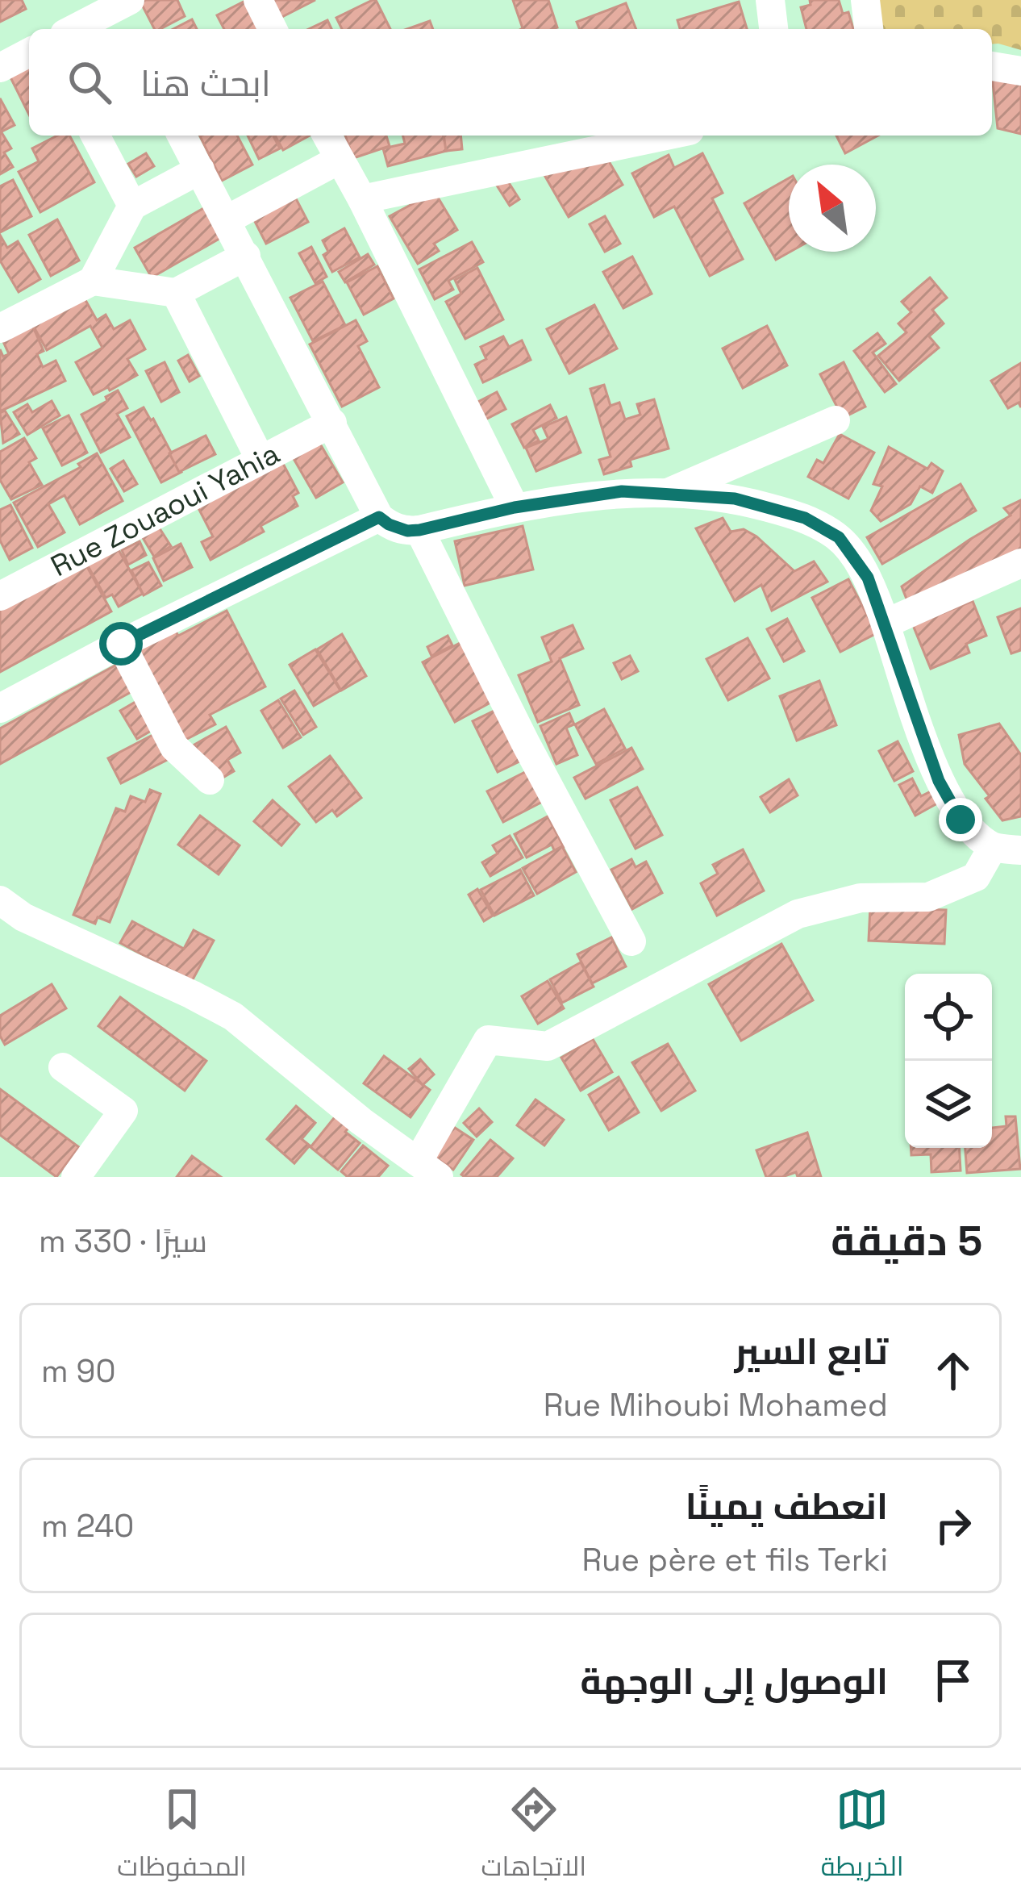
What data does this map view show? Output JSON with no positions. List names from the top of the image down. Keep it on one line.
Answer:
{"streets":{"street":["Rue Zouaoui Yahia"]},"north":"top left","page":{"search":"ابحث هنا","heading":["5 دقيقة","سيرًا · 330 m"],"list":[["تابع السير","Rue Mihoubi Mohamed","90 m"],["انعطف يمينًا","Rue père et fils Terki","240 m"],"الوصول إلى الوجهة"],"nav":["الخريطة","الاتجاهات","المحفوظات"]}}
